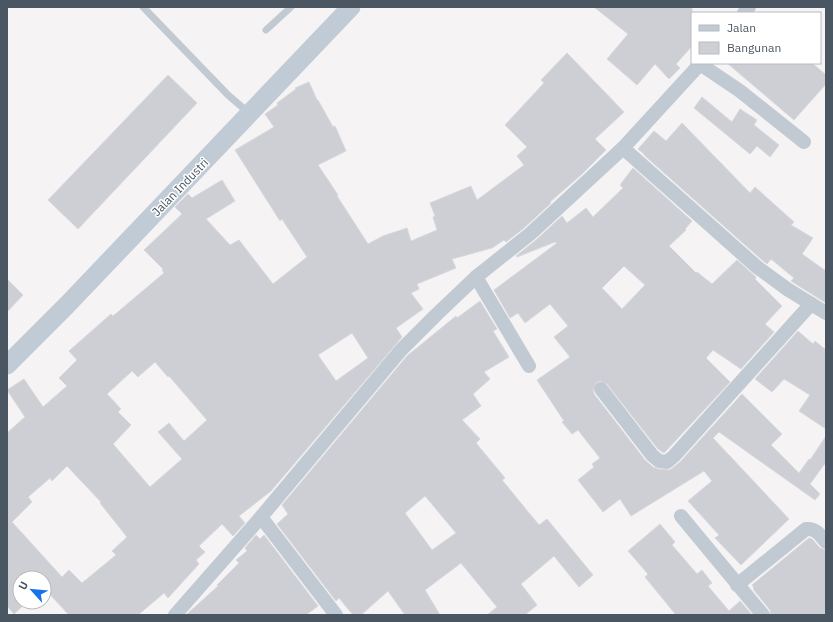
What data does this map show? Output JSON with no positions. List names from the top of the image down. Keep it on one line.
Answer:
{"streets":{"street":["Jalan Industri"]},"legend":["Jalan","Bangunan"],"north":"top left"}
